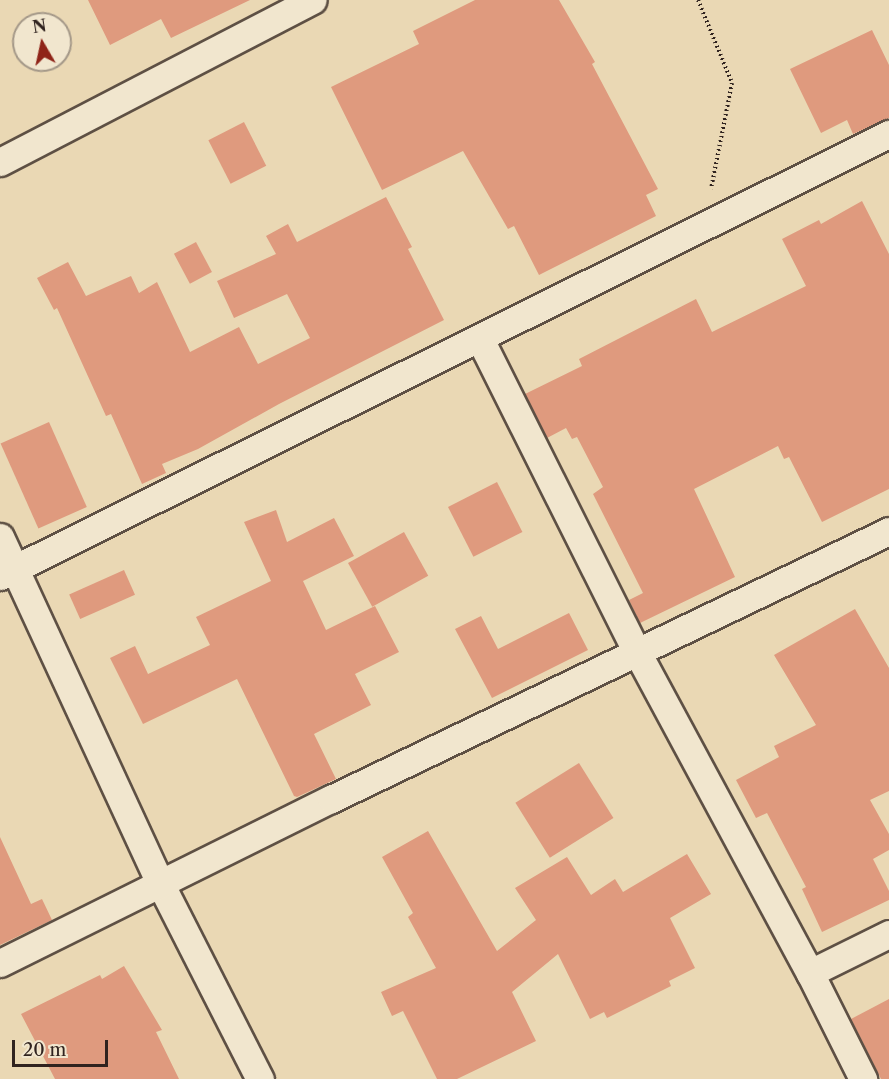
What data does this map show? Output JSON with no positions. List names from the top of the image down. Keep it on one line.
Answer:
{"scale_bar":"20 m","north":"top"}
